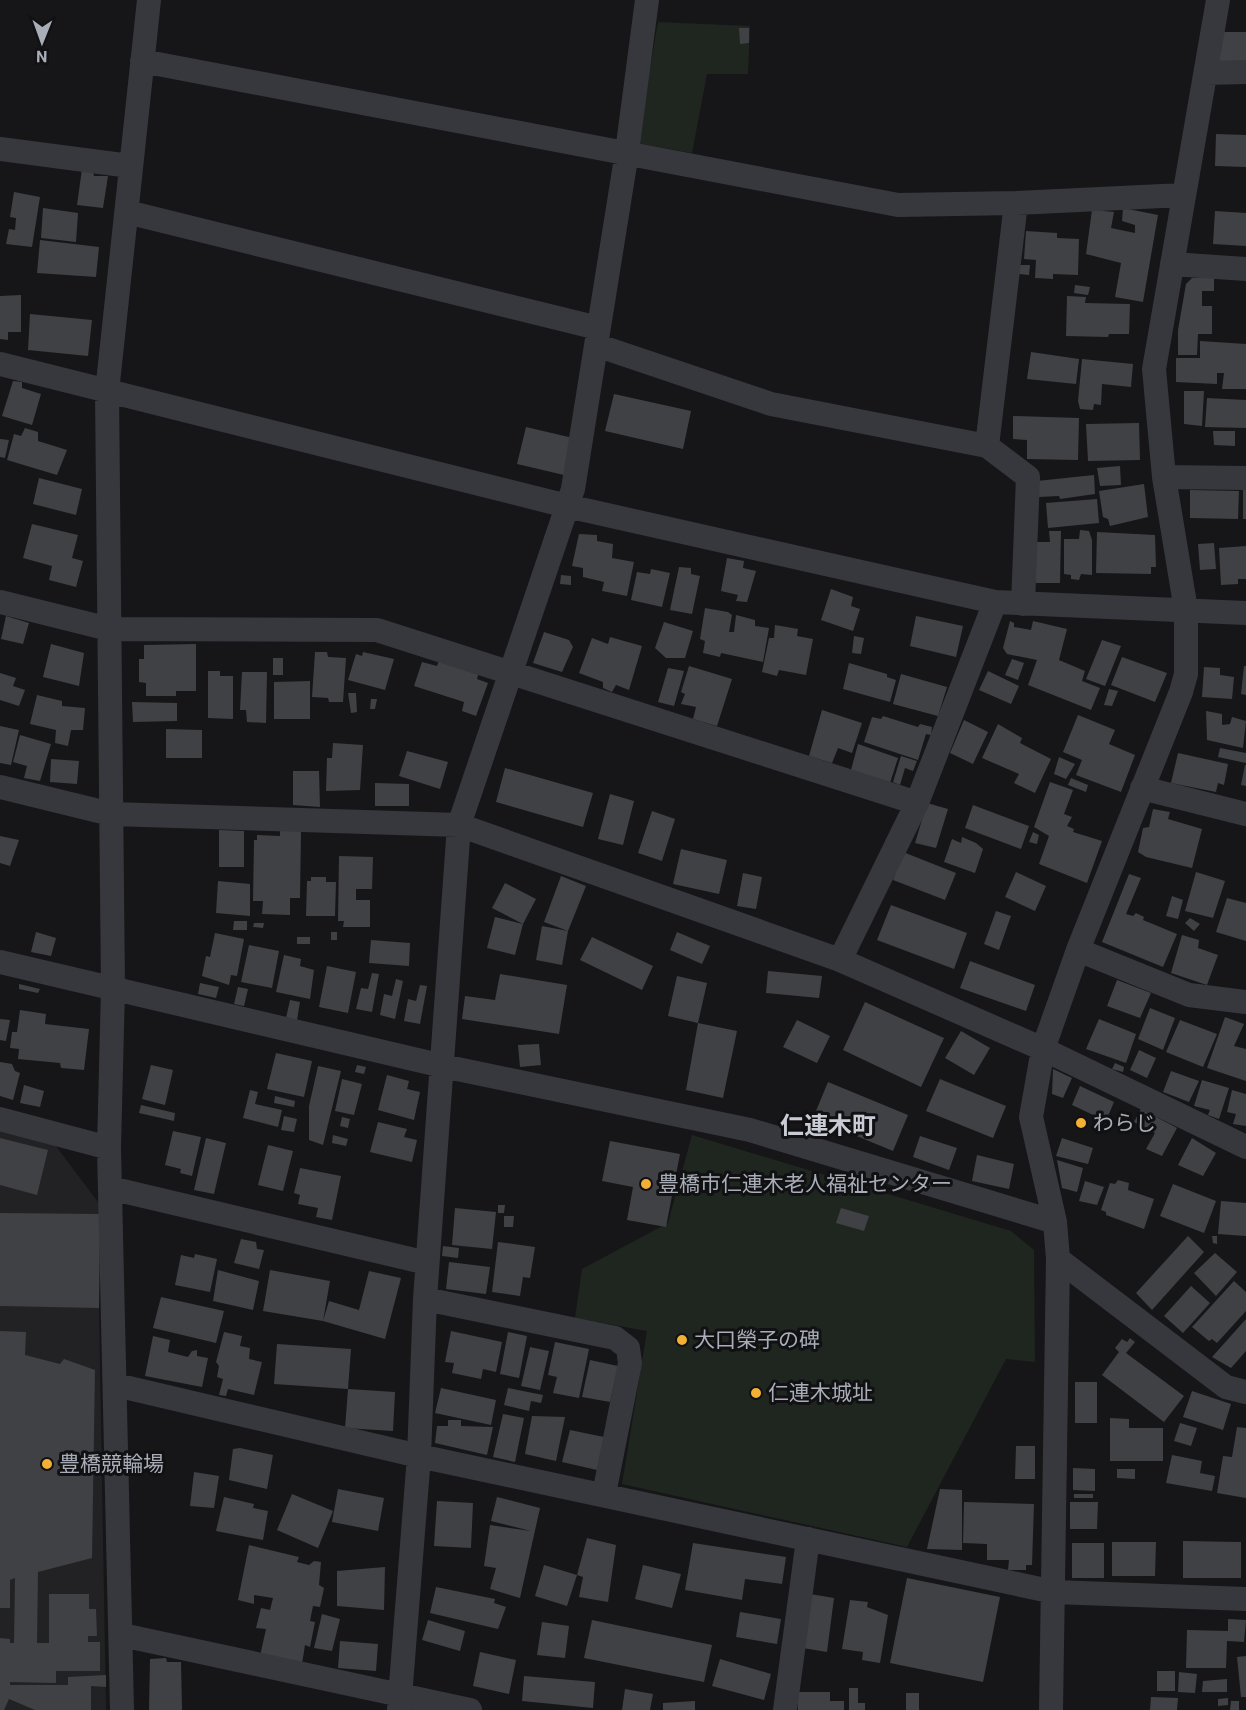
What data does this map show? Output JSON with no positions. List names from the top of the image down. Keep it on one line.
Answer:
{"districts":["仁連木町"],"places":["わらじ","豊橋市仁連木老人福祉センター","大口榮子の碑","仁連木城址","豊橋競輪場"],"north":"bottom"}
